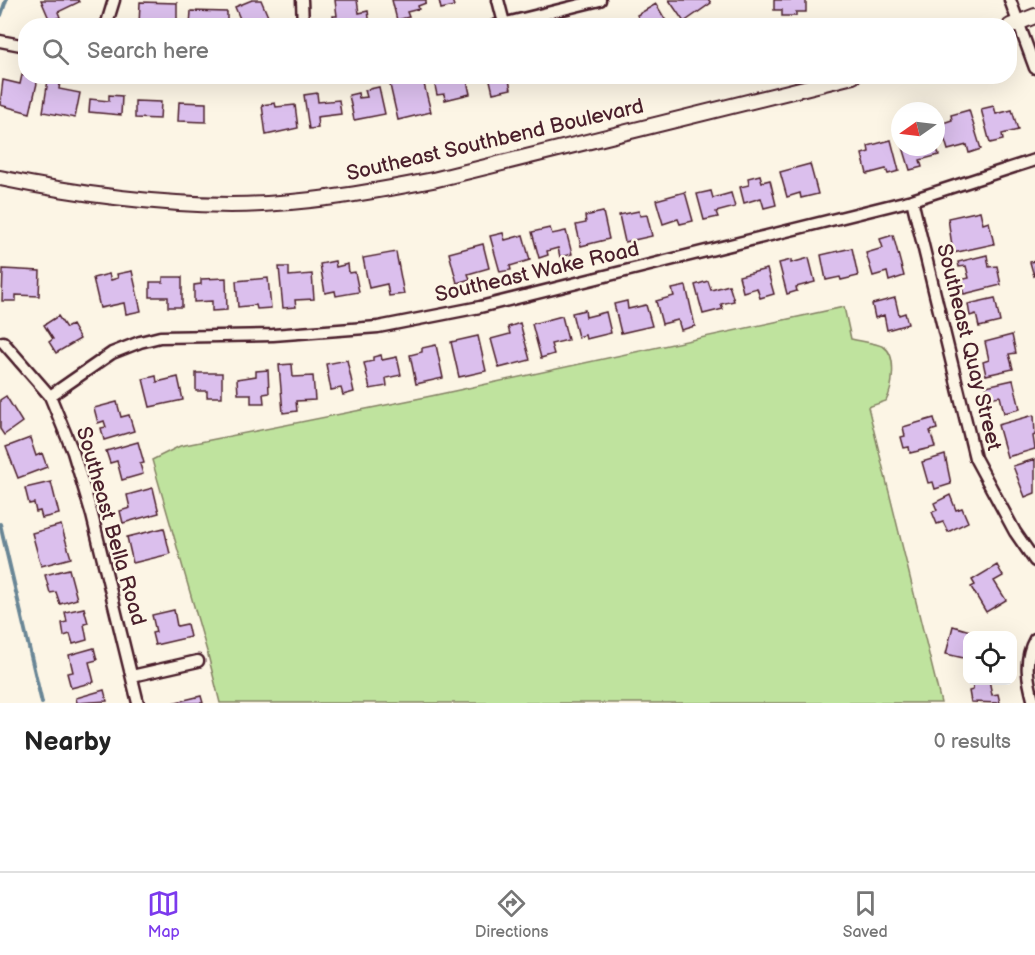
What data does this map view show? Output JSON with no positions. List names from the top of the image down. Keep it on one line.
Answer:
{"streets":{"street":["Southeast Southbend Boulevard","Southeast Wake Road","Southeast Quay Street","Southeast Bella Road"]},"crossings":[["Southeast Wake Road","Southeast Quay Street"],["Southeast Wake Road","Southeast Bella Road"]],"north":"left","page":{"search":"Search here","heading":["Nearby","0 results"],"nav":["Map","Directions","Saved"]}}
